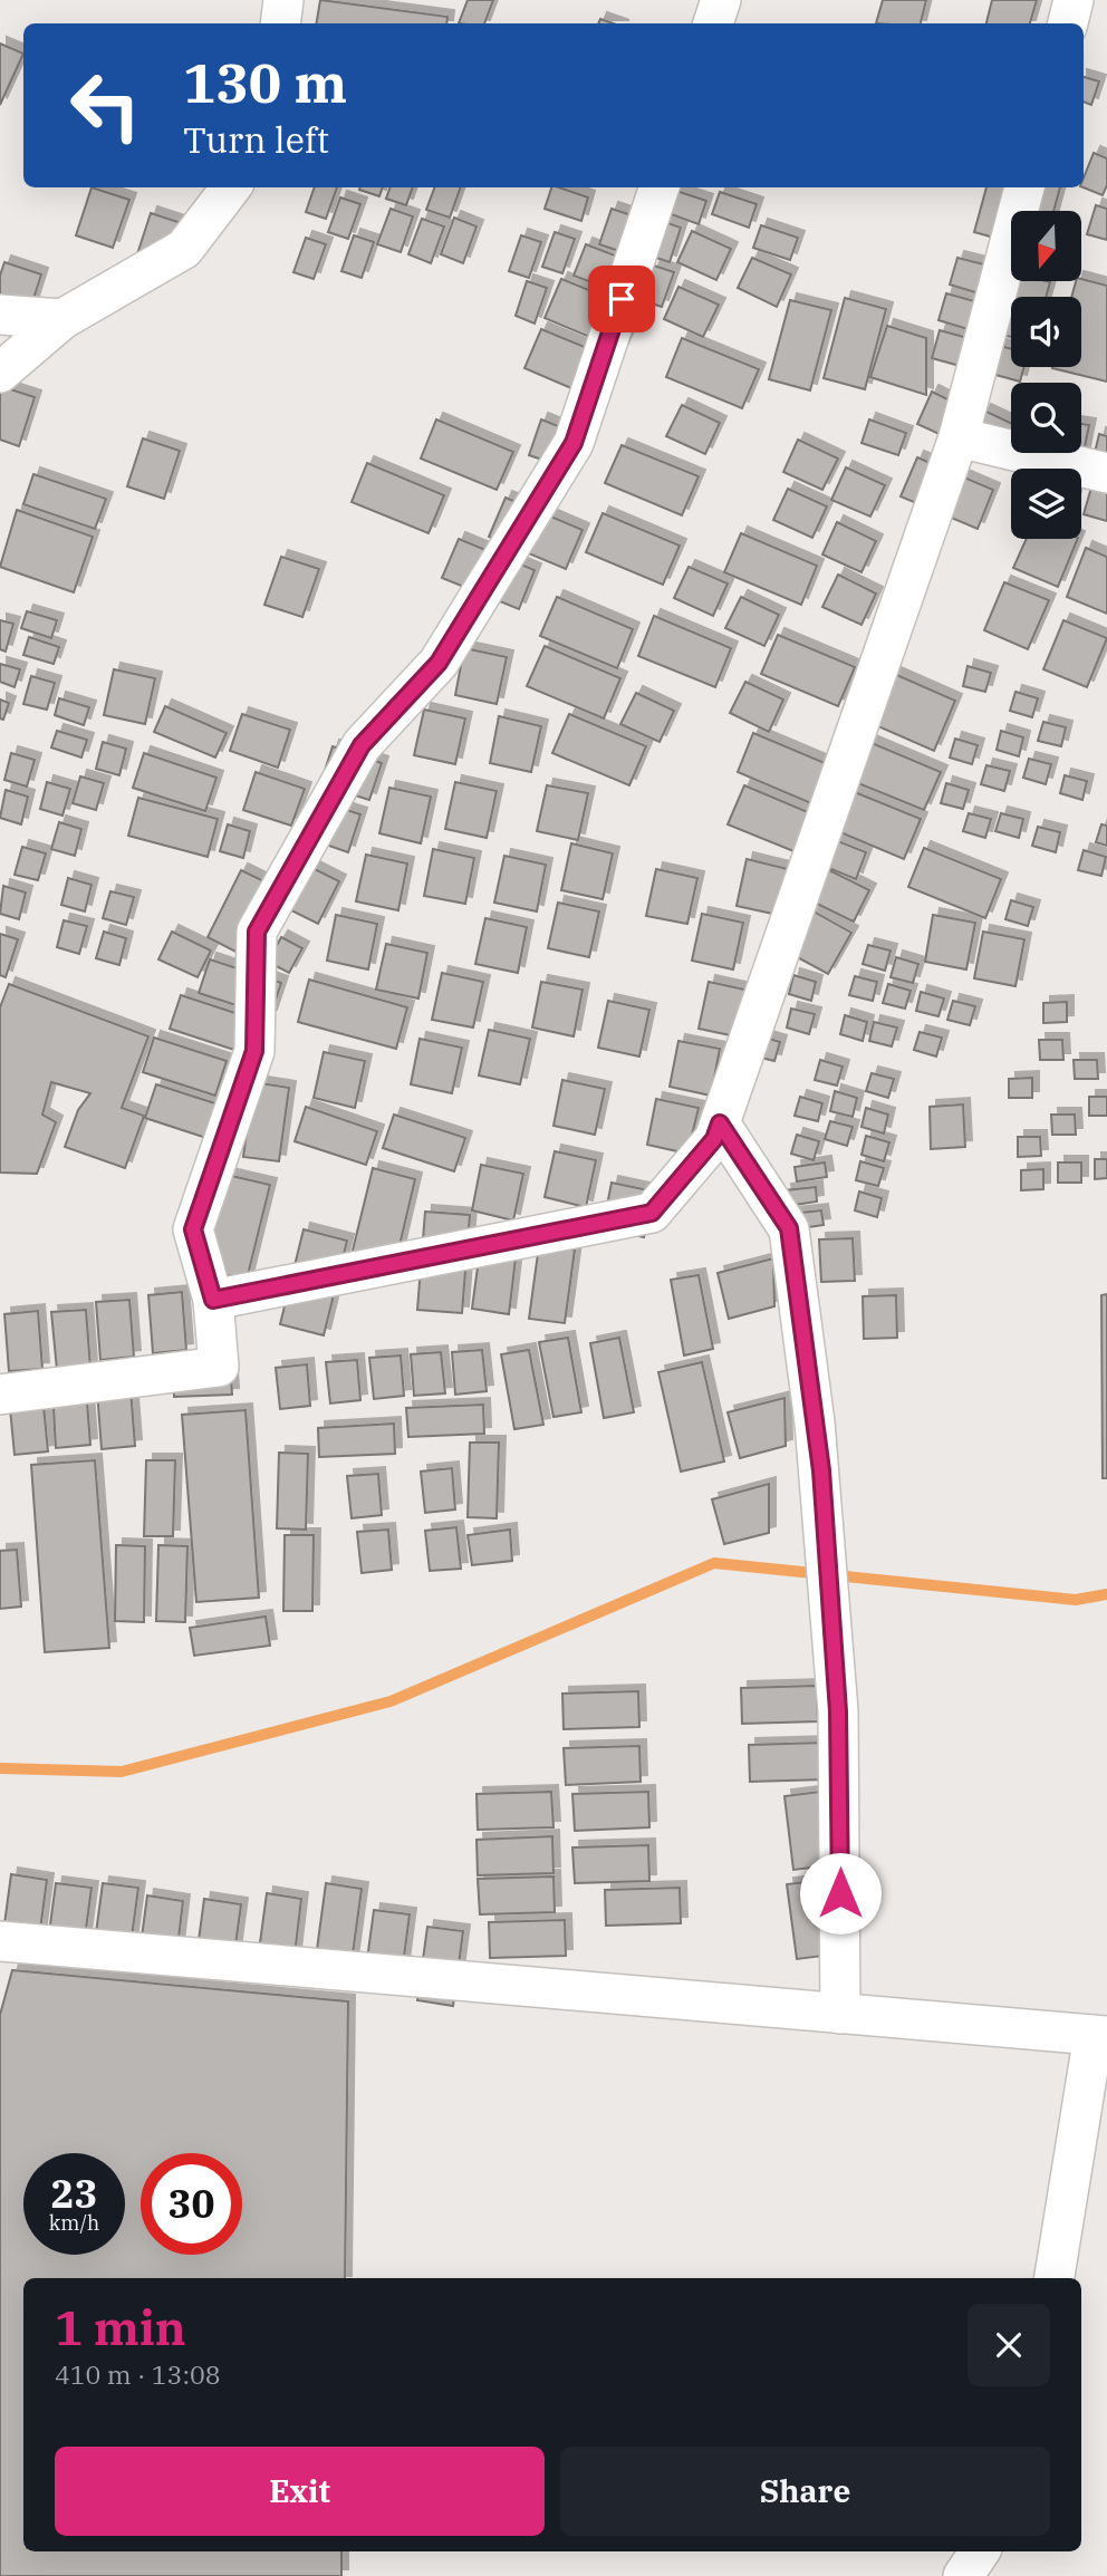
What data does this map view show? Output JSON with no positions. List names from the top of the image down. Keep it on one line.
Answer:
{"north":"bottom","page":{"turn":["130 m","Turn left"],"speed":"23 km/h","limit":"30","heading":["1 min","410 m · 13:08"],"buttons":["Exit","Share"]}}
